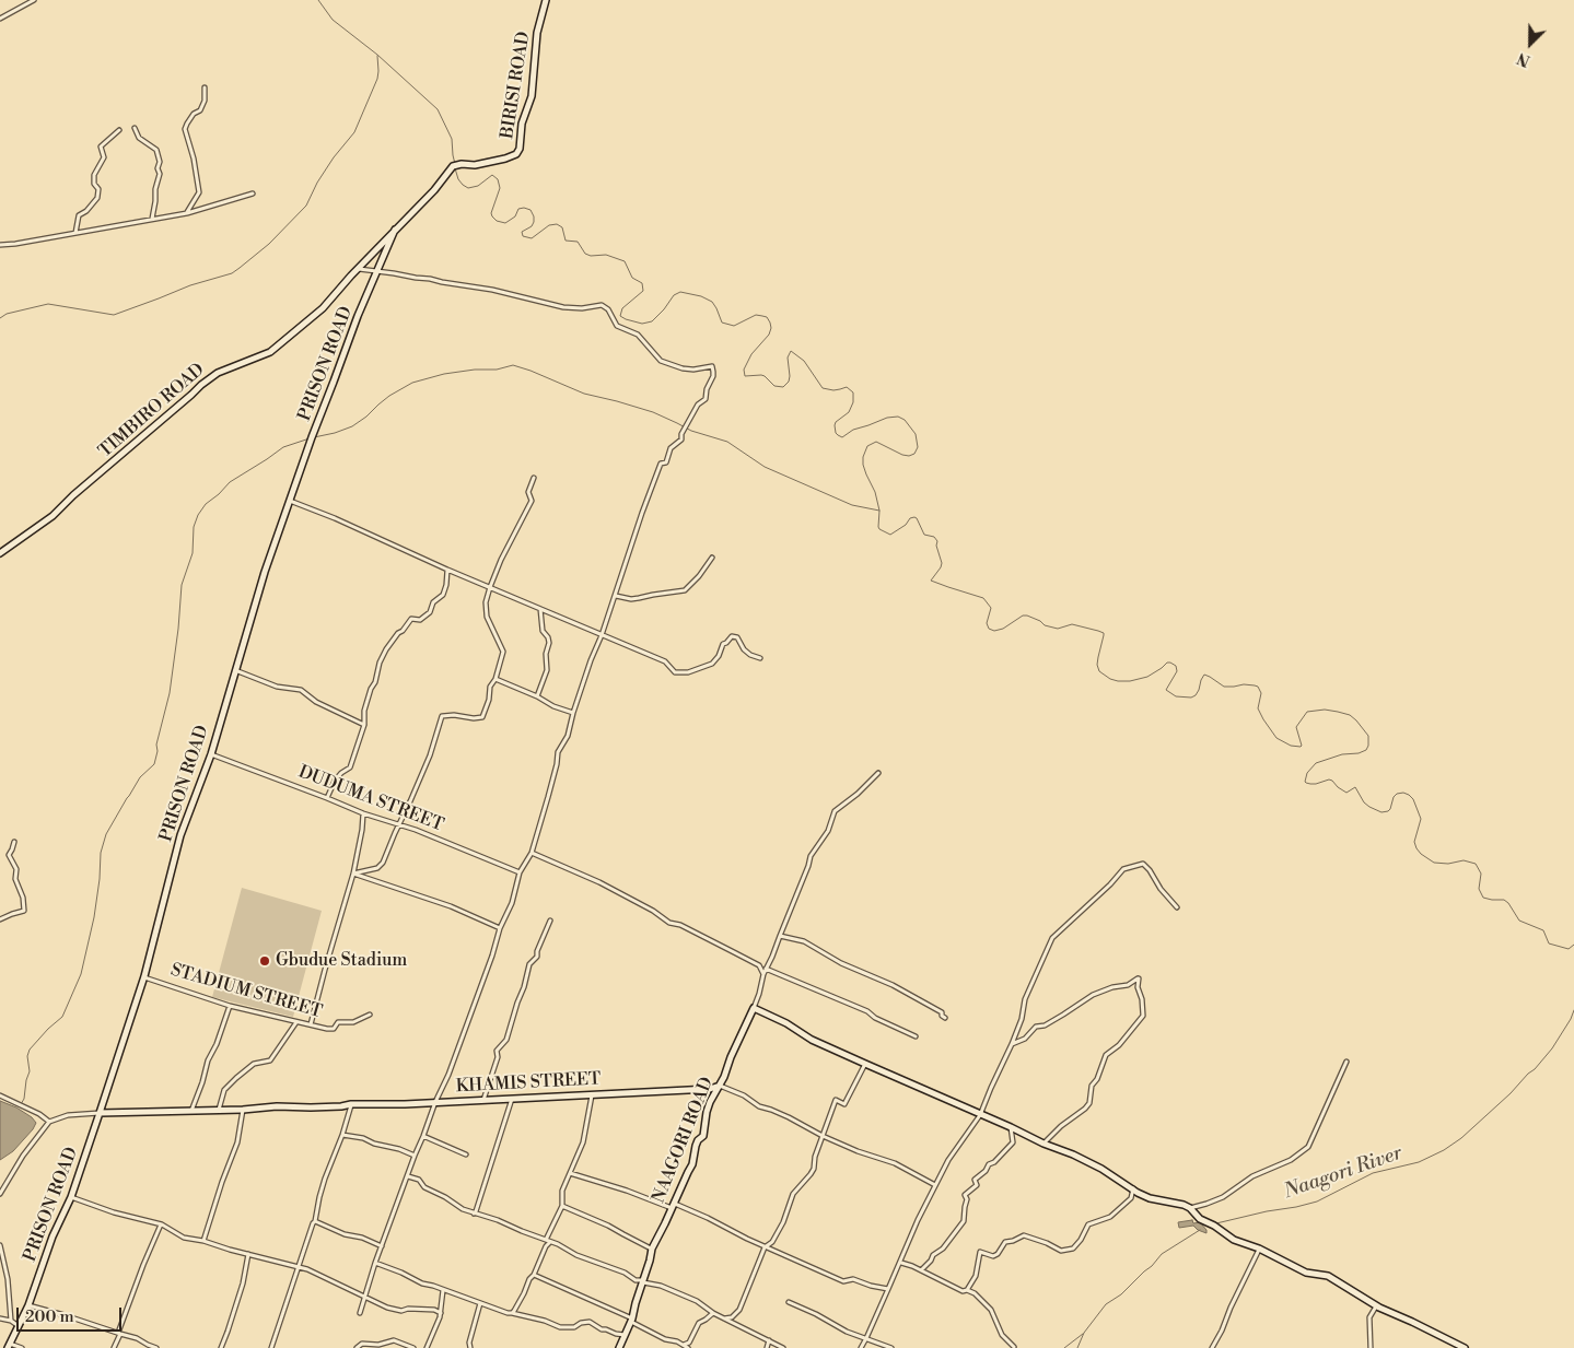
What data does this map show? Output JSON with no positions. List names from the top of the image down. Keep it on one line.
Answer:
{"streets":{"street":["BIRISI ROAD","PRISON ROAD","TIMBIRO ROAD","DUDUMA STREET","STADIUM STREET","KHAMIS STREET","NAAGORI ROAD"]},"crossings":[["BIRISI ROAD","PRISON ROAD"],["BIRISI ROAD","TIMBIRO ROAD"],["PRISON ROAD","TIMBIRO ROAD"],["PRISON ROAD","DUDUMA STREET"],["PRISON ROAD","STADIUM STREET"],["PRISON ROAD","KHAMIS STREET"],["KHAMIS STREET","NAAGORI ROAD"]],"water":["Naagori River"],"places":["Gbudue Stadium"],"scale_bar":"200 m","north":"bottom left"}
